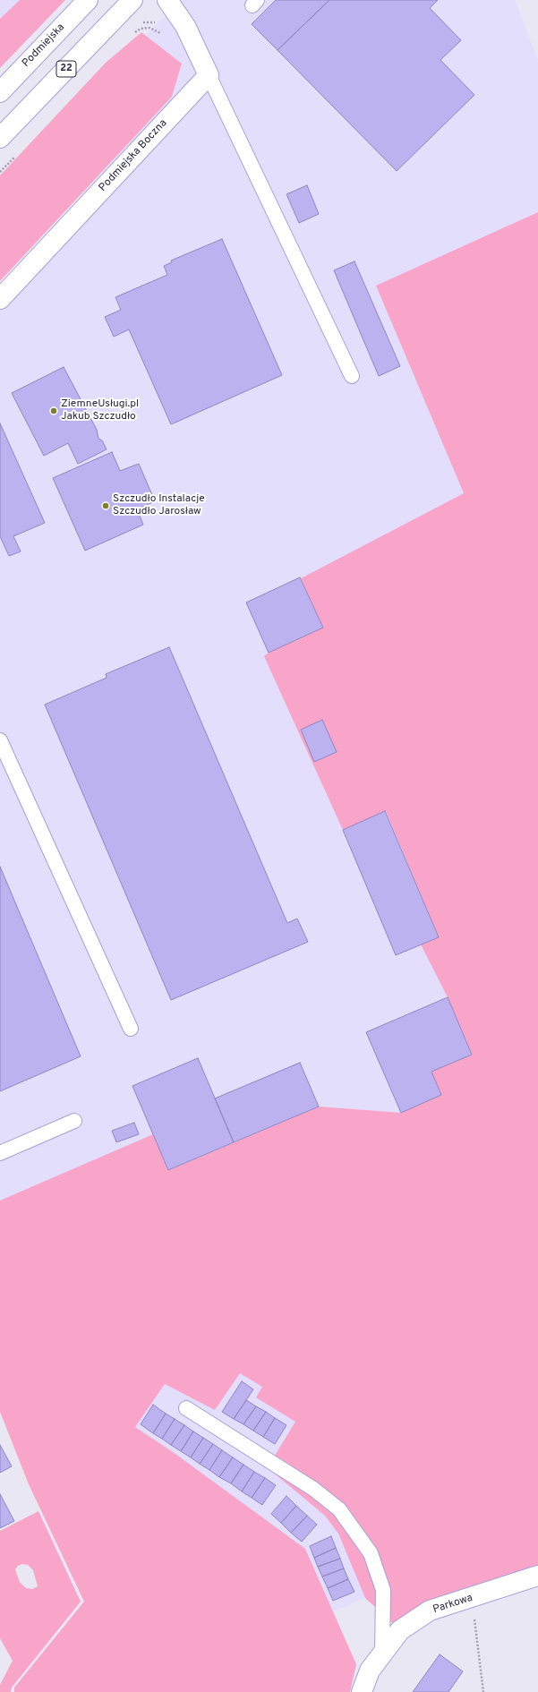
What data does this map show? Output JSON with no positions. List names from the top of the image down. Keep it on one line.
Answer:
{"streets":{"street":["Podmiejska","22","Podmiejska Boczna","Parkowa"]},"places":["ZiemneUsługi.pl Jakub Szczudło","Szczudło Instalacje Szczudło Jarosław"]}
